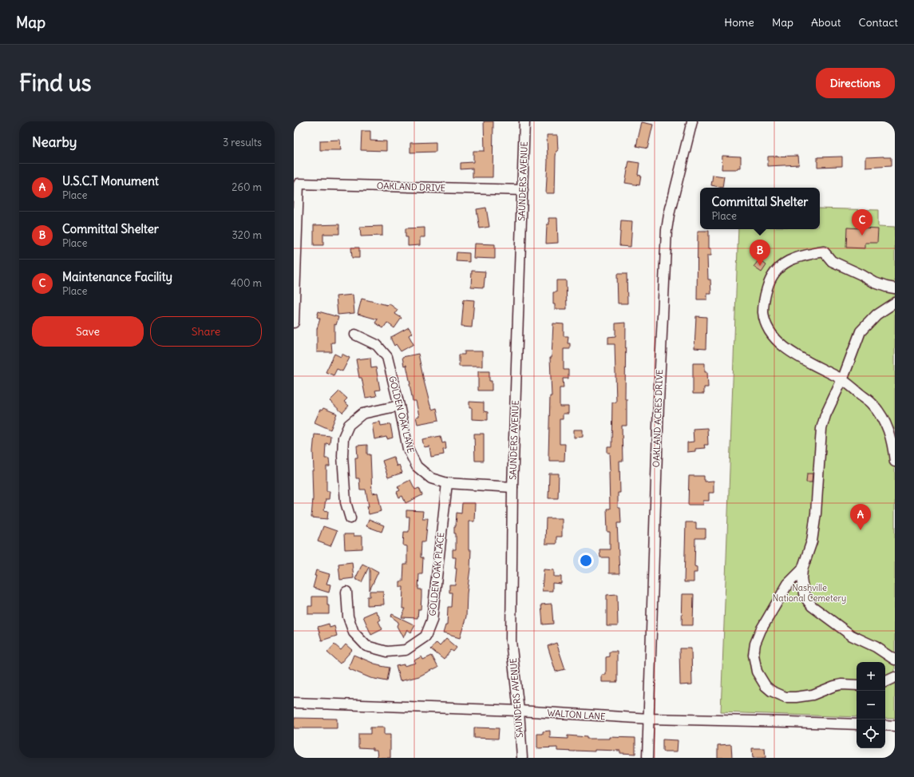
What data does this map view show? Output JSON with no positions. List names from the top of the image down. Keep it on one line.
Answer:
{"streets":{"street":["SAUNDERS AVENUE","OAKLAND DRIVE","GOLDEN OAK LANE","OAKLAND ACRES DRIVE","GOLDEN OAK PLACE","WALTON LANE"]},"crossings":[["SAUNDERS AVENUE","OAKLAND DRIVE"],["SAUNDERS AVENUE","GOLDEN OAK LANE"],["SAUNDERS AVENUE","WALTON LANE"],["GOLDEN OAK LANE","GOLDEN OAK PLACE"],["OAKLAND ACRES DRIVE","WALTON LANE"]],"parks":["Nashville National Cemetery"],"page":{"header":"Map","nav":["Home","Map","About","Contact"],"buttons":["Directions",["Save","Share"]],"title":"Find us","heading":["Nearby","3 results"],"list":[{"mark":"A","name":"U.S.C.T Monument","note":"Place","value":"260 m"},{"mark":"B","name":"Committal Shelter","note":"Place","value":"320 m"},{"mark":"C","name":"Maintenance Facility","note":"Place","value":"400 m"}],"popup":["Committal Shelter","Place"],"pins":["C","B","A"],"map_buttons":["+","−"]}}
